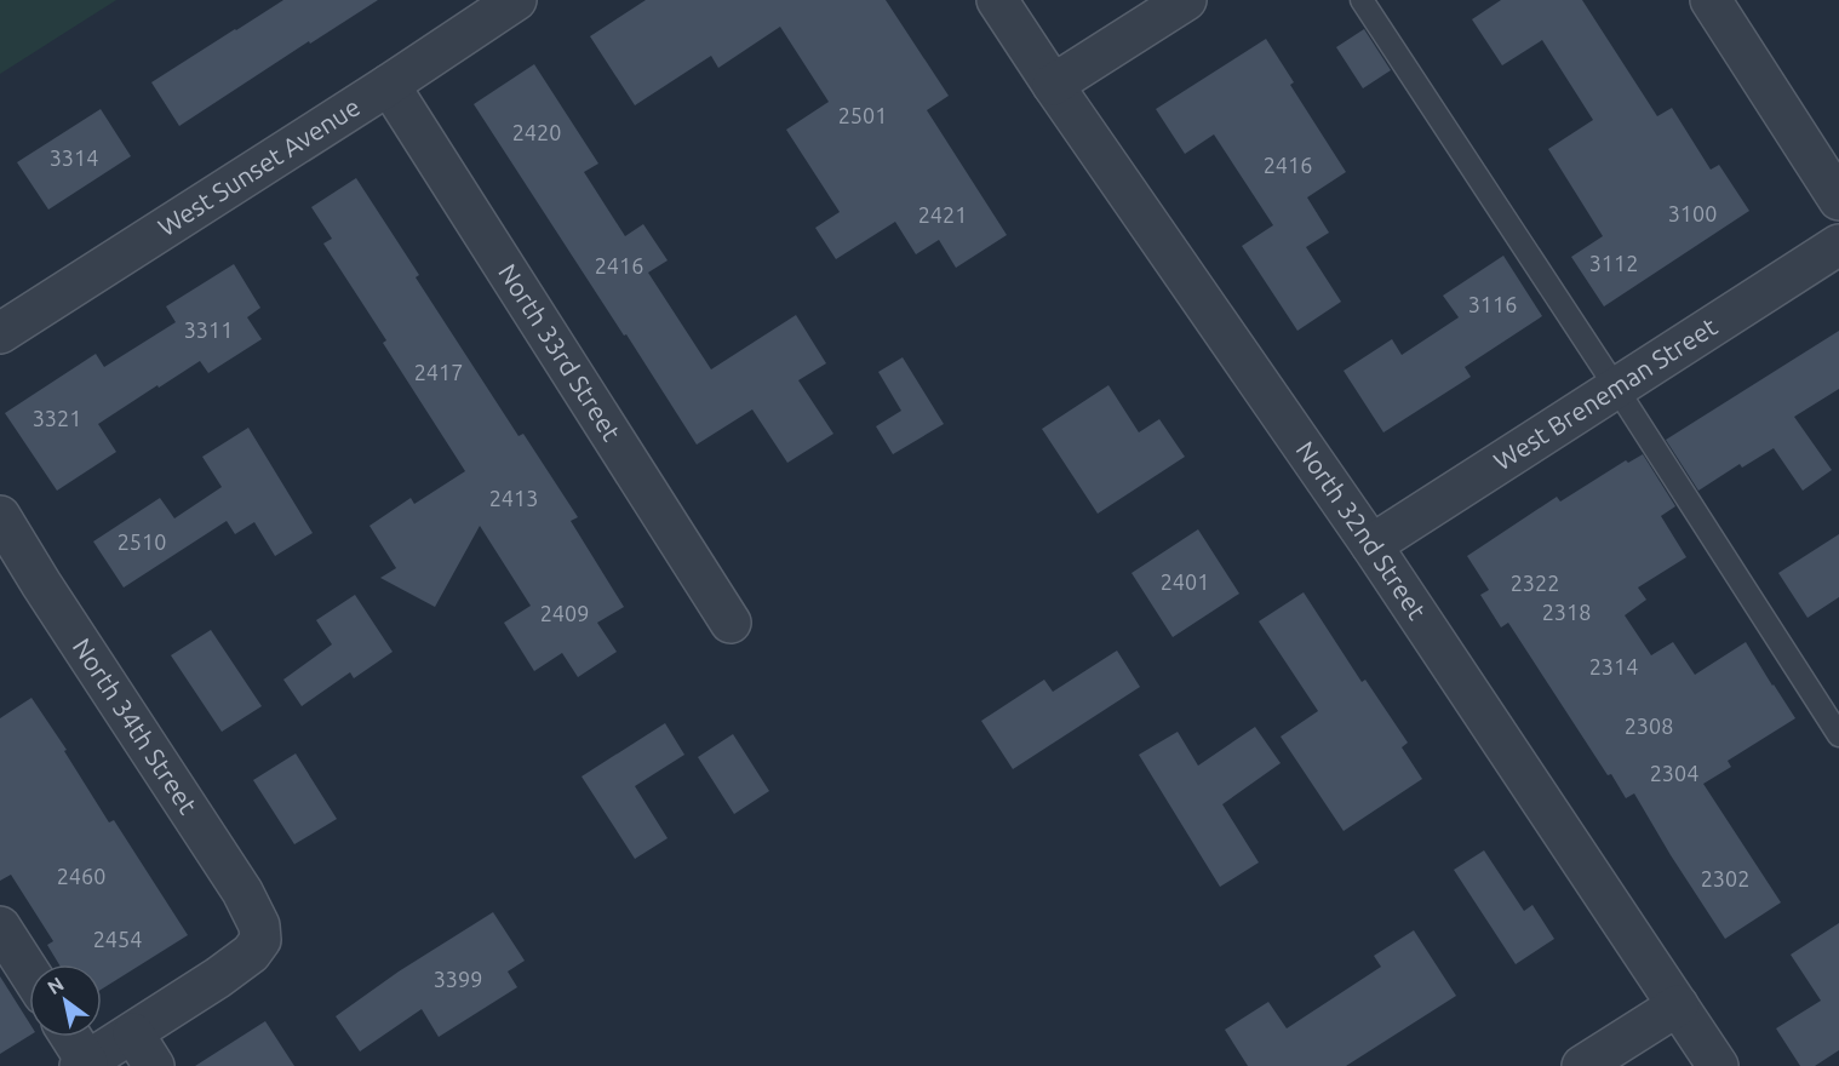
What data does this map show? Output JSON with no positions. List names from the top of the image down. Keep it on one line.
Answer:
{"streets":{"street":["West Sunset Avenue","North 33rd Street","West Breneman Street","North 32nd Street","North 34th Street"]},"crossings":[["West Sunset Avenue","North 33rd Street"],["West Breneman Street","North 32nd Street"]],"house_numbers":["2501","2420","3314","2416","3100","2421","3112","2416","3116","3311","2417","3321","2413","2510","2401","2322","2318","2409","2314","2308","2304","2460","2302","2454","3399"],"north":"top left"}
